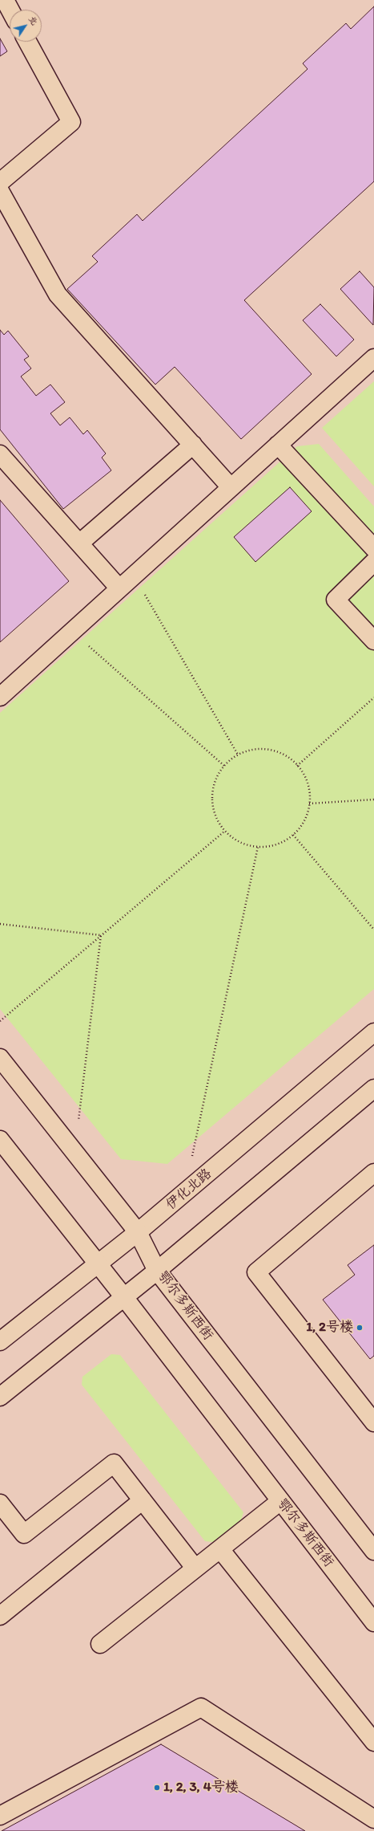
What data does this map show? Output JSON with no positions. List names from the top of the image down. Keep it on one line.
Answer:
{"streets":{"main road":["伊化北路","鄂尔多斯西街"]},"crossings":[["伊化北路","鄂尔多斯西街"]],"places":["1, 2号楼","1, 2, 3, 4号楼"],"north":"top right"}
